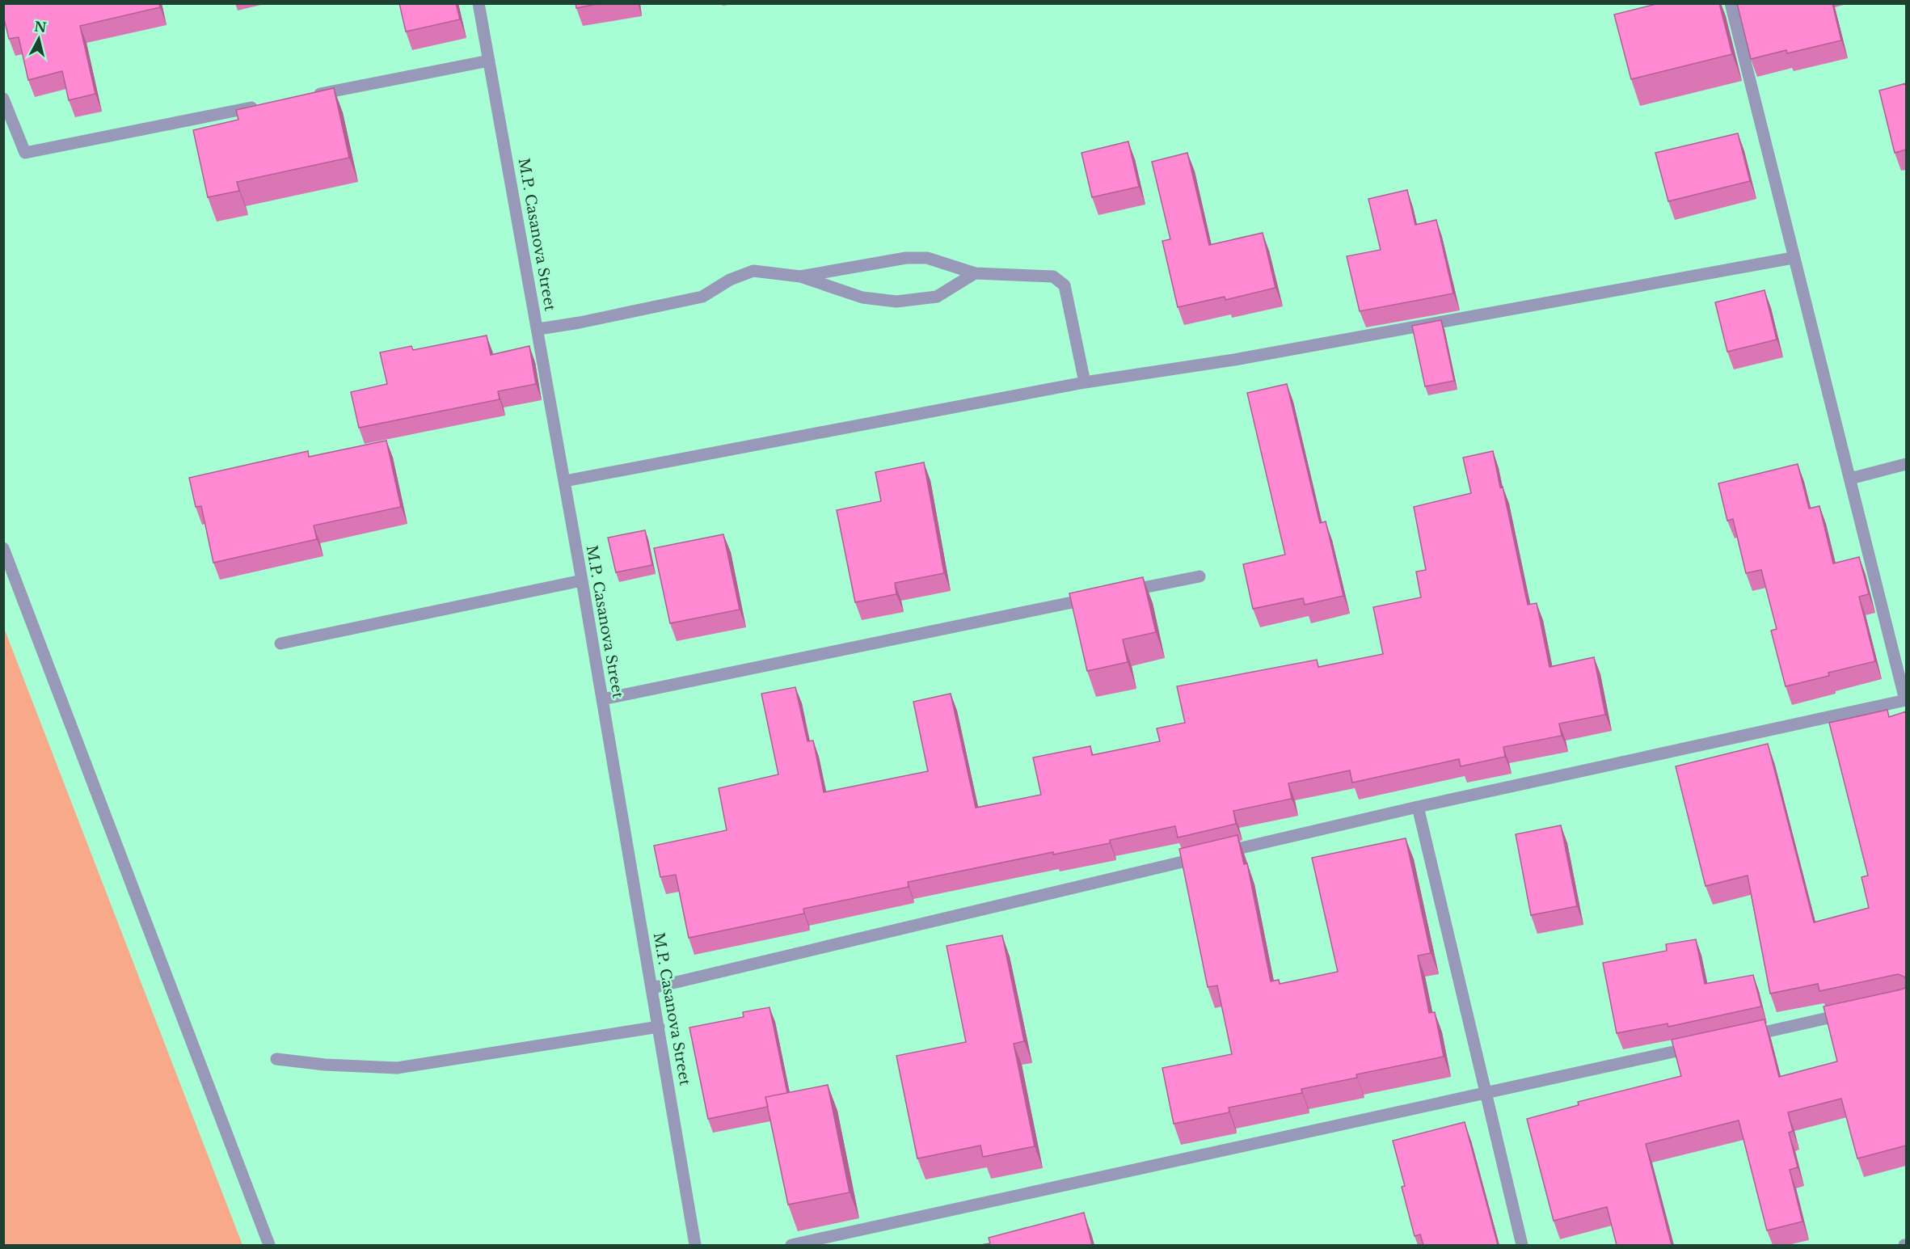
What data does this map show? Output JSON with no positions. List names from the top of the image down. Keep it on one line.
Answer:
{"streets":{"street":["M.P. Casanova Street"]},"north":"top"}
